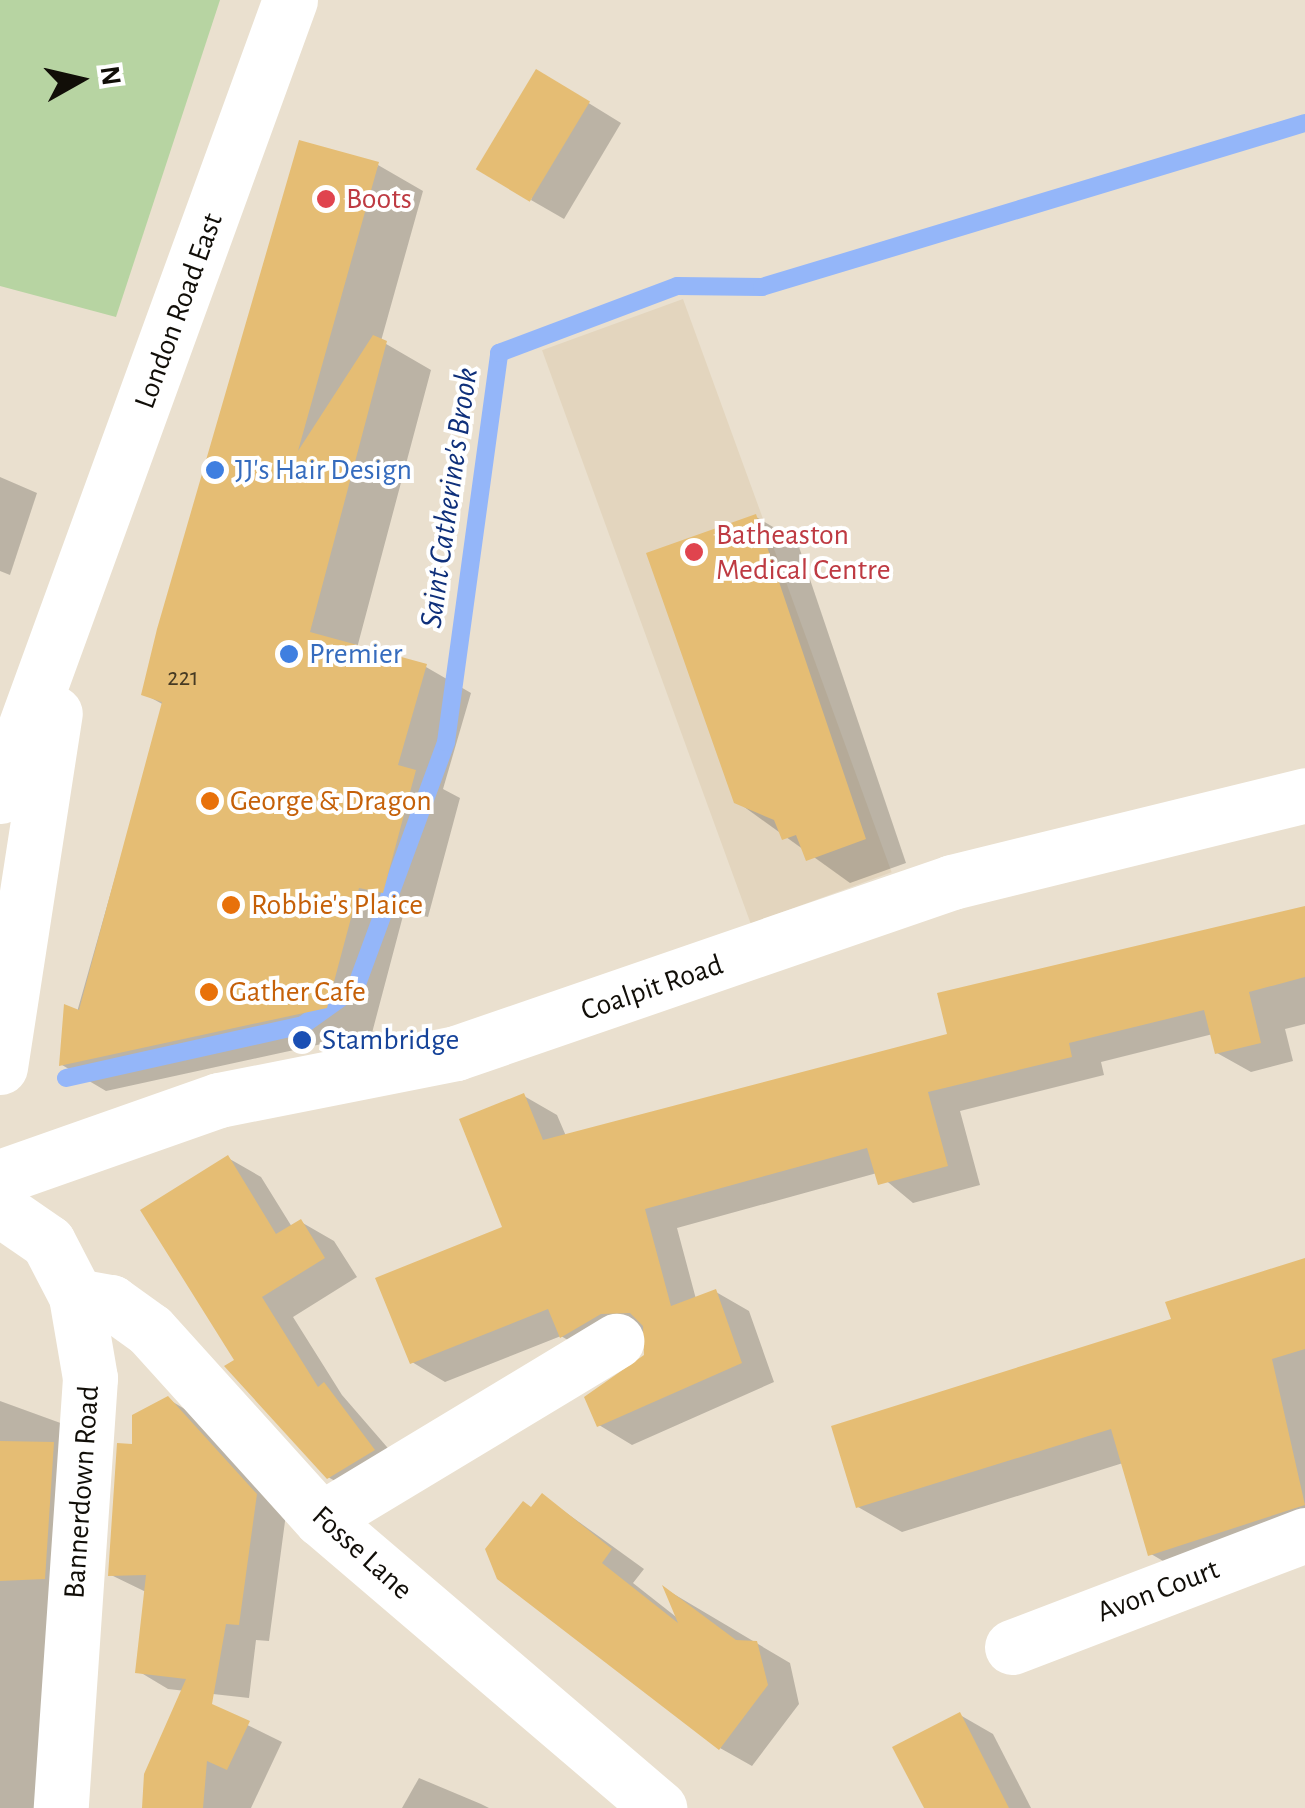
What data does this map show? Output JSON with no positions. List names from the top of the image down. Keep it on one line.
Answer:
{"streets":{"street":["London Road East","Coalpit Road","Bannerdown Road","Fosse Lane","Avon Court"]},"crossings":[["Bannerdown Road","Fosse Lane"]],"water":["Saint Catherine's Brook"],"places":["Boots","JJ's Hair Design","Batheaston Medical Centre","Premier","George & Dragon","Robbie's Plaice","Gather Cafe","Stambridge"],"house_numbers":["221"],"north":"right"}
